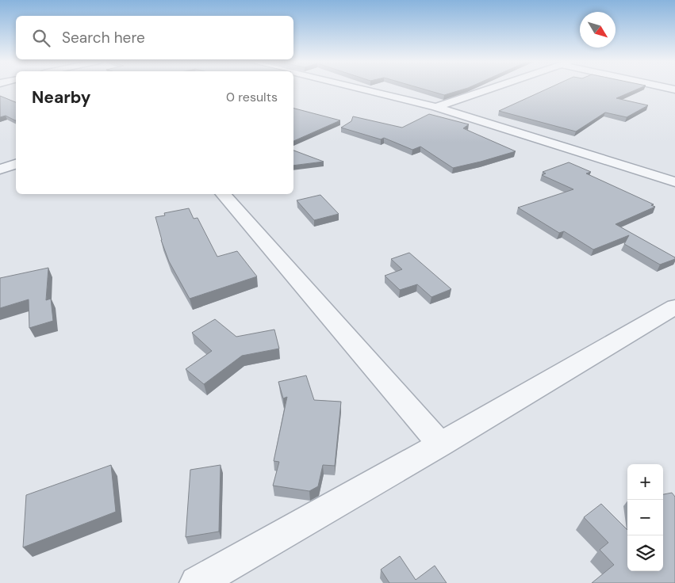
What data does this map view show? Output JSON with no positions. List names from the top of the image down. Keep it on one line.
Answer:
{"north":"bottom right","page":{"search":"Search here","heading":["Nearby","0 results"],"map_buttons":["+","−"]}}
